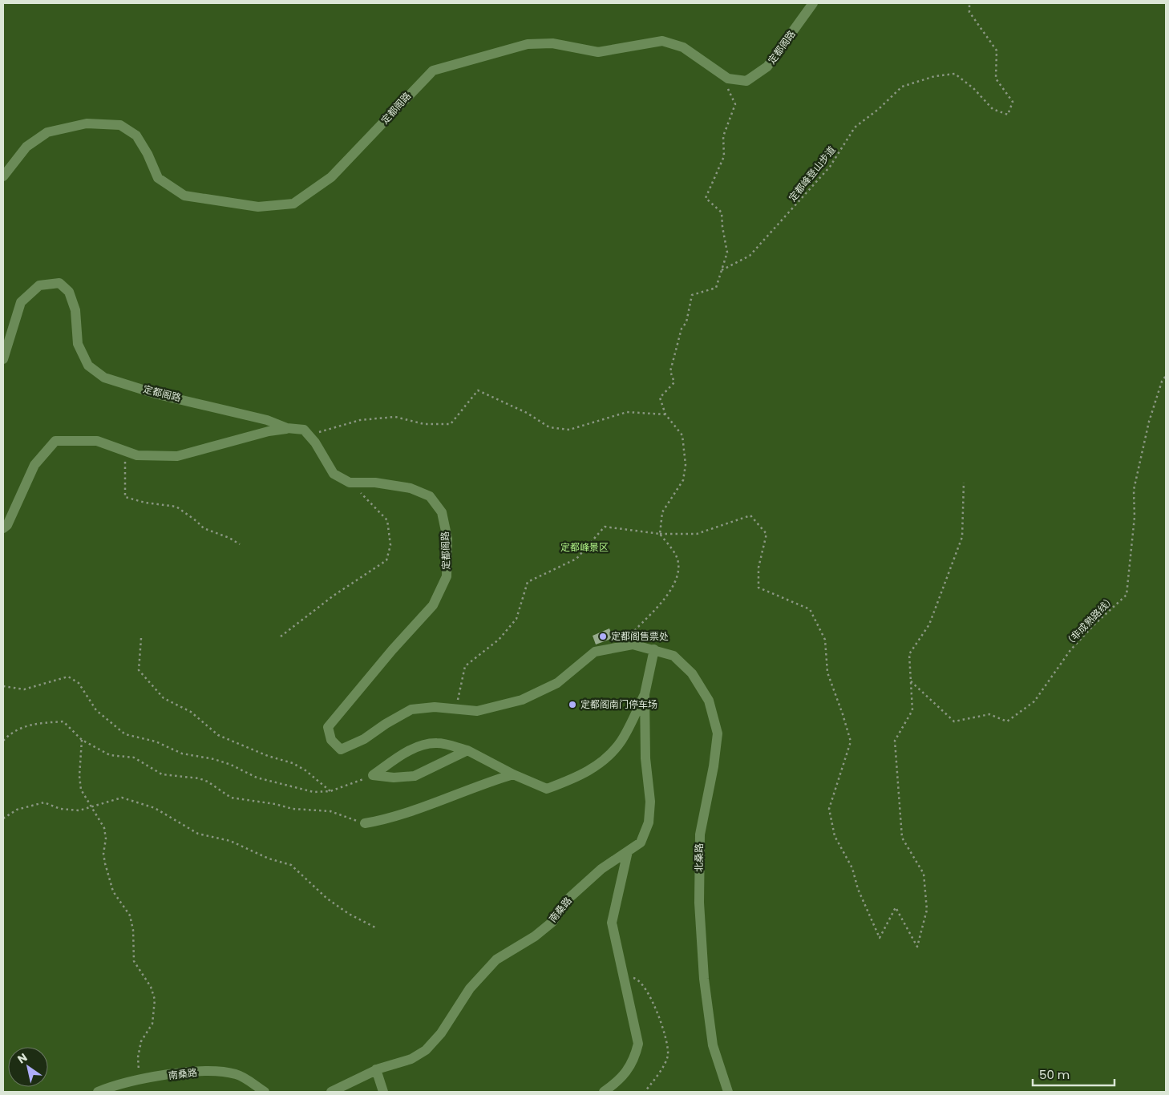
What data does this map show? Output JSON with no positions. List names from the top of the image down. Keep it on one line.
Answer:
{"streets":{"street":["定都阁路","北桑路","南桑路"],"path":["定都峰登山步道","（非成熟路线）"]},"crossings":[["定都阁路","北桑路"],["定都阁路","南桑路"],["北桑路","南桑路"]],"parks":["定都峰景区"],"places":["定都阁售票处","定都阁南门停车场"],"scale_bar":"50 m","north":"top left"}
